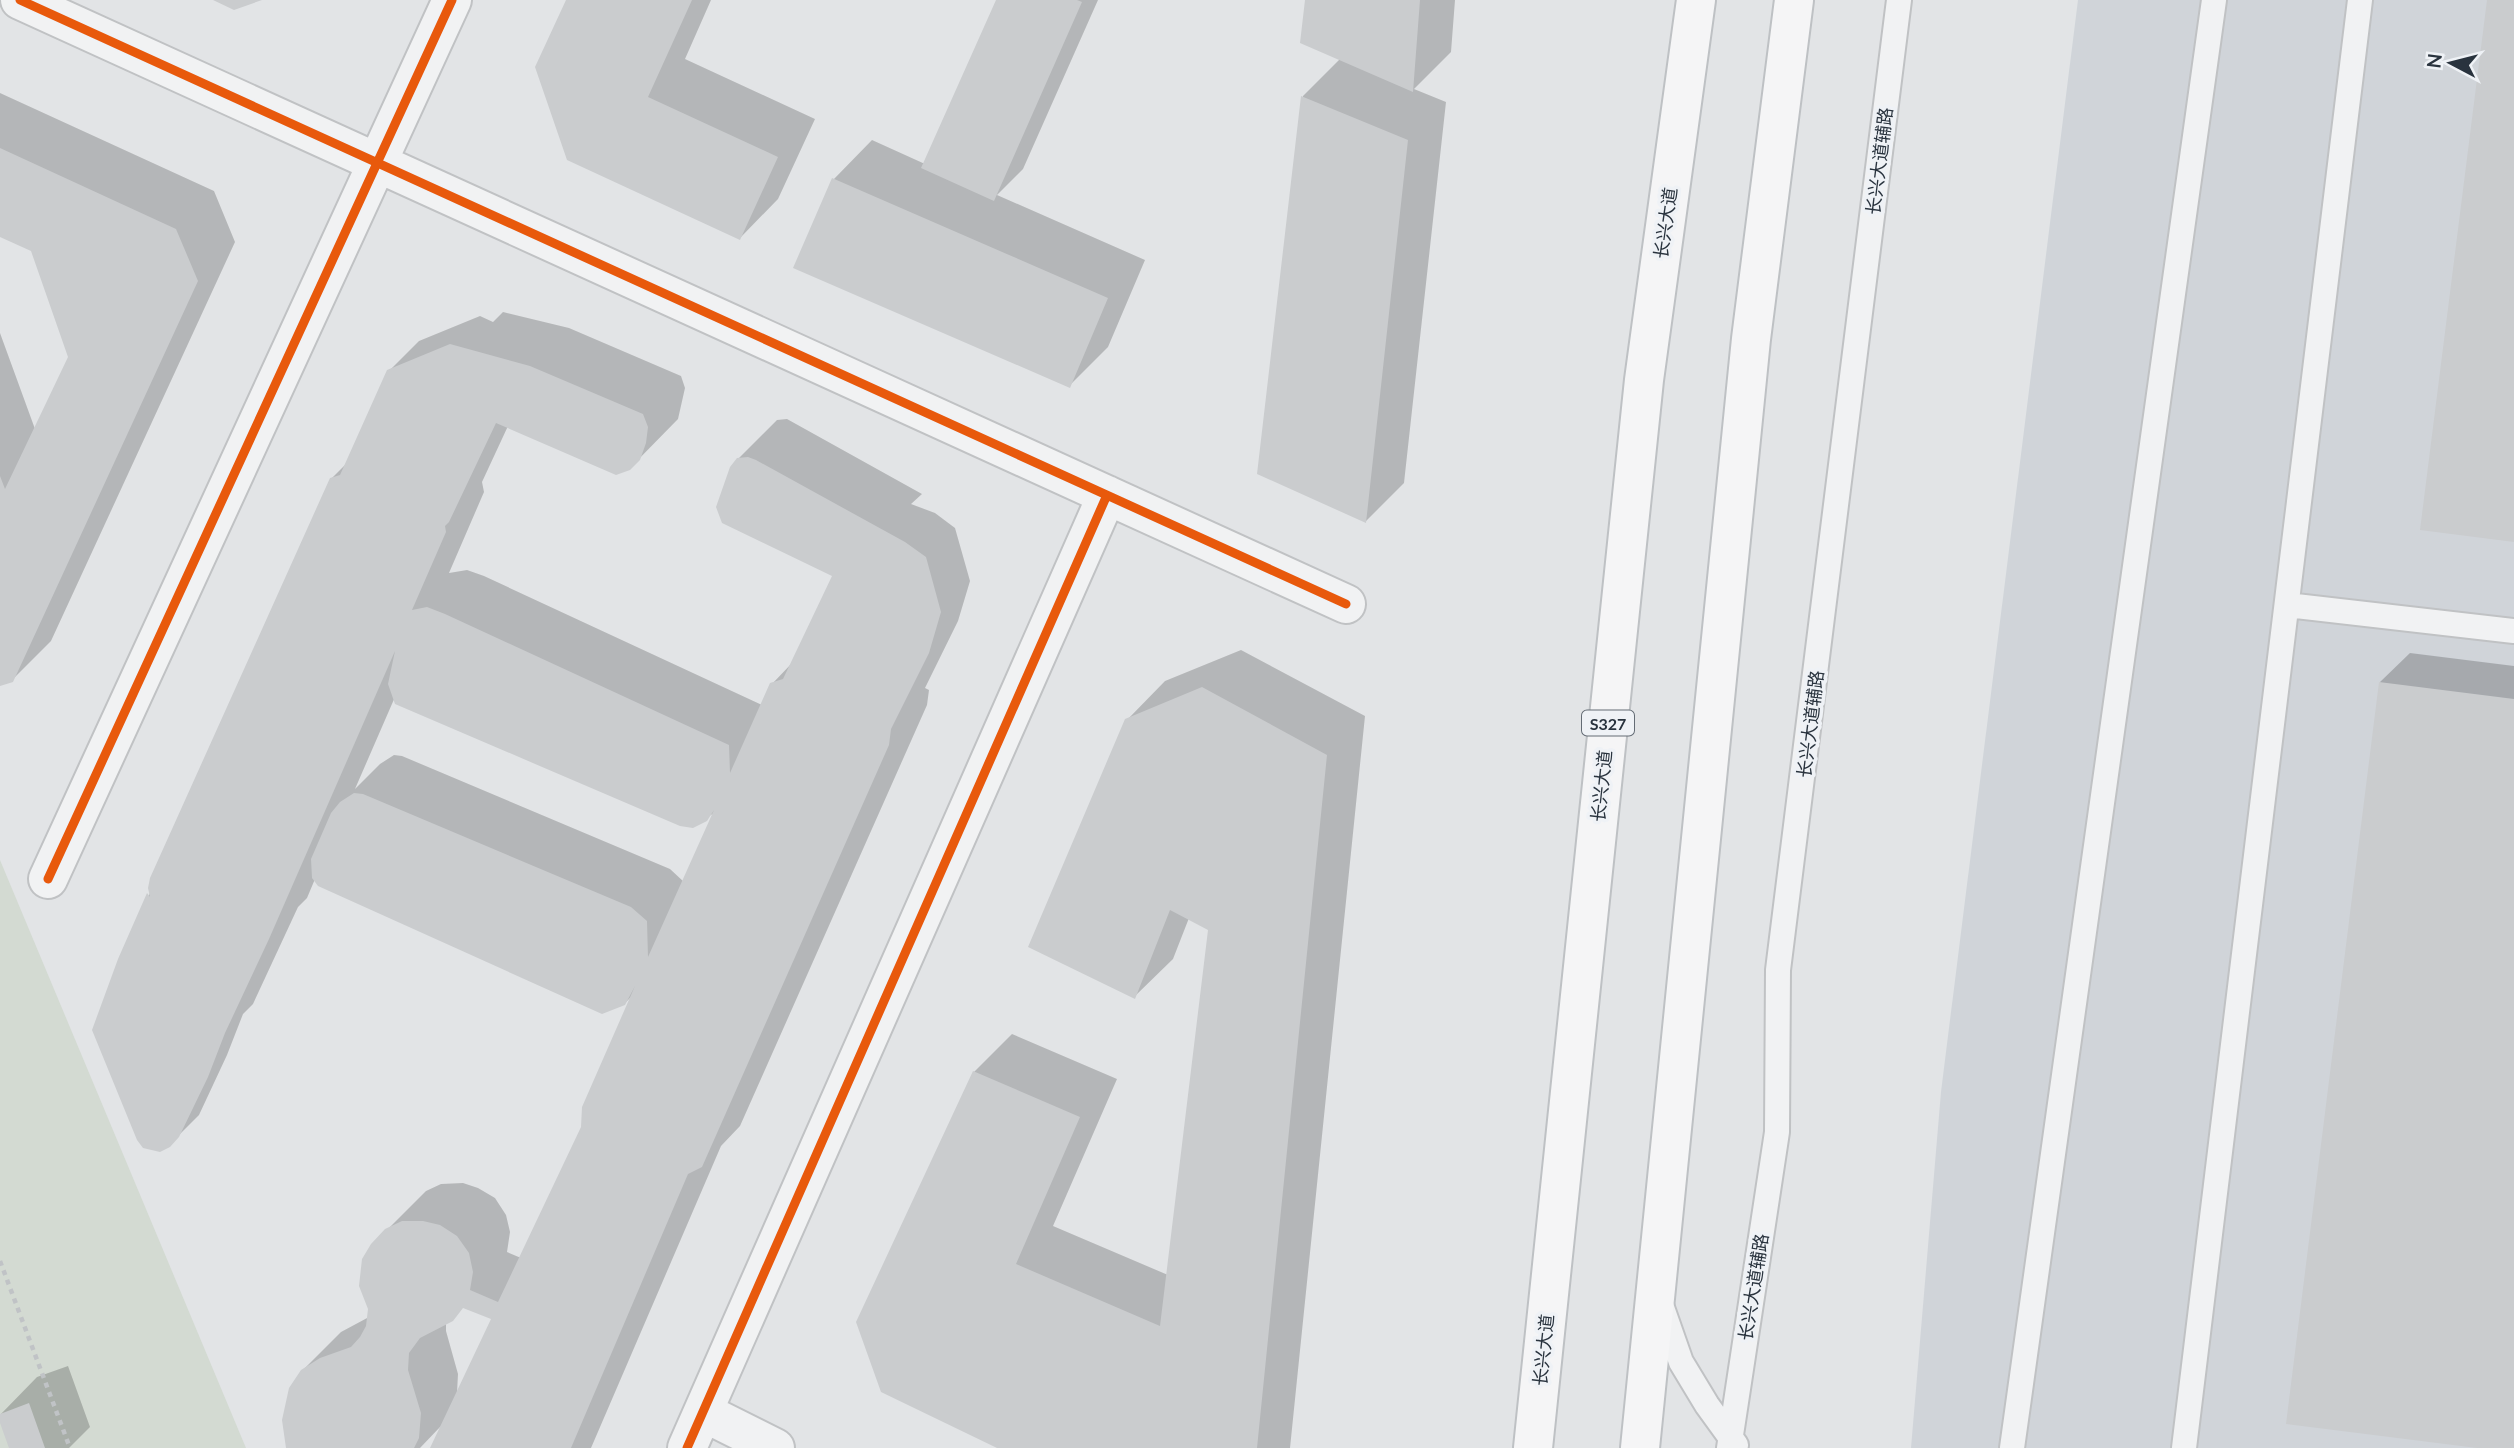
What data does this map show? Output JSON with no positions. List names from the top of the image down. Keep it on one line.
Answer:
{"streets":{"main road":["长兴大道","S327"],"lane":["长兴大道辅路"]},"north":"left"}
